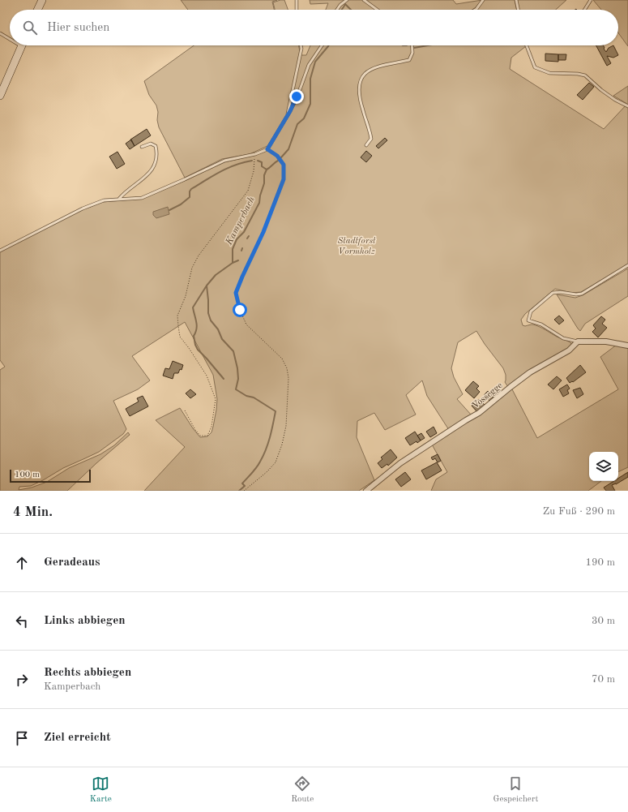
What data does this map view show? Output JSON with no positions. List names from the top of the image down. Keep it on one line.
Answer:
{"streets":{"street":["Vossegge"]},"water":["Kamperbach"],"parks":["Stadtforst Vormholz"],"scale_bar":"100 m","page":{"search":"Hier suchen","scale":"100 m","heading":["4 Min.","Zu Fuß · 290 m"],"list":[["Geradeaus","190 m"],["Links abbiegen","30 m"],["Rechts abbiegen","Kamperbach","70 m"],"Ziel erreicht"],"nav":["Karte","Route","Gespeichert"]}}
